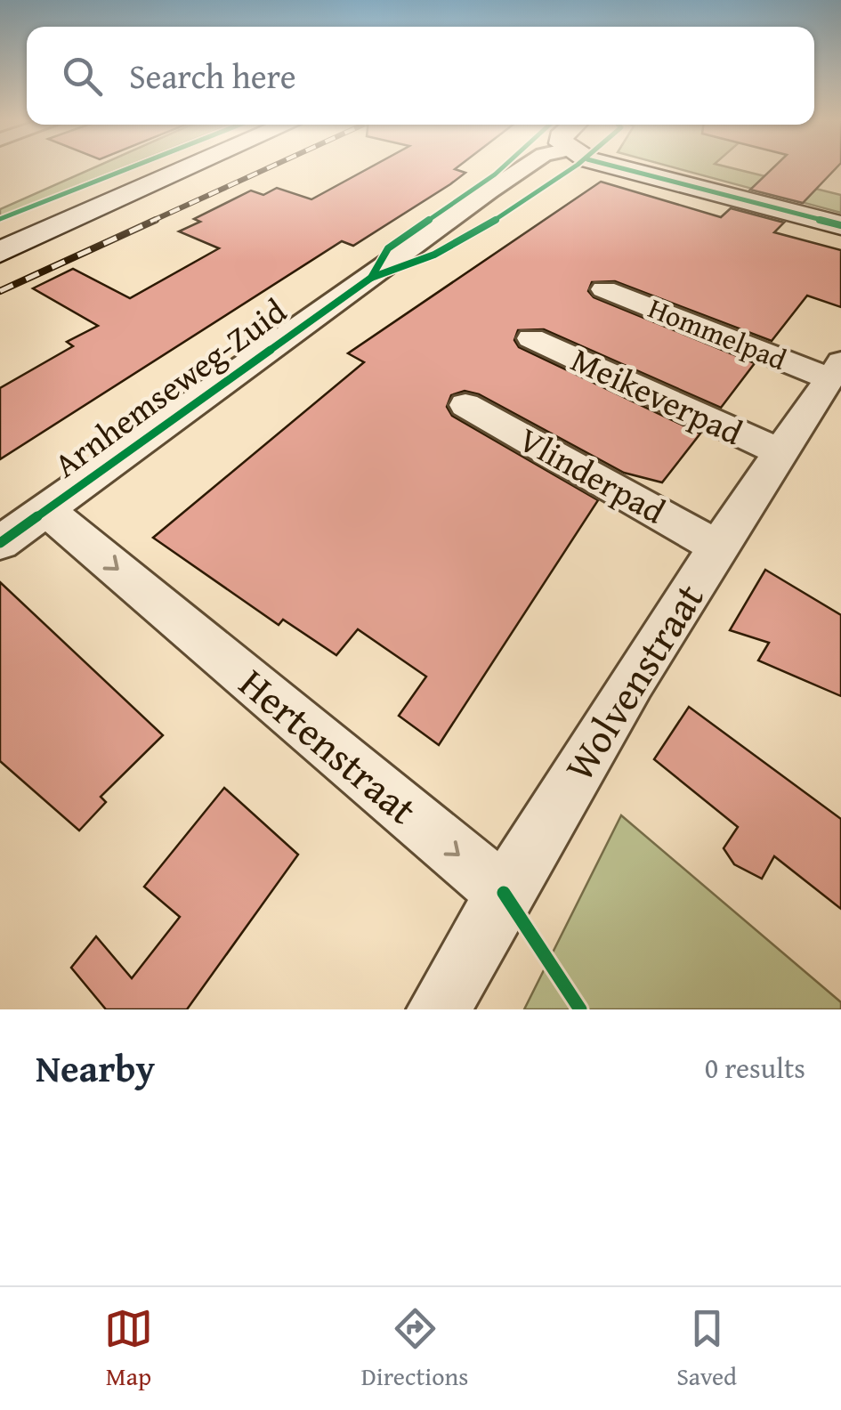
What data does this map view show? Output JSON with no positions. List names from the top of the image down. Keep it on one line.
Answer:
{"streets":{"street":["Hommelpad","Arnhemseweg-Zuid","Meikeverpad","Vlinderpad","Wolvenstraat","Hertenstraat"]},"crossings":[["Hommelpad","Wolvenstraat"],["Arnhemseweg-Zuid","Hertenstraat"],["Meikeverpad","Wolvenstraat"],["Vlinderpad","Wolvenstraat"],["Wolvenstraat","Hertenstraat"]],"one_way":["Hertenstraat"],"page":{"search":"Search here","heading":["Nearby","0 results"],"nav":["Map","Directions","Saved"]}}
